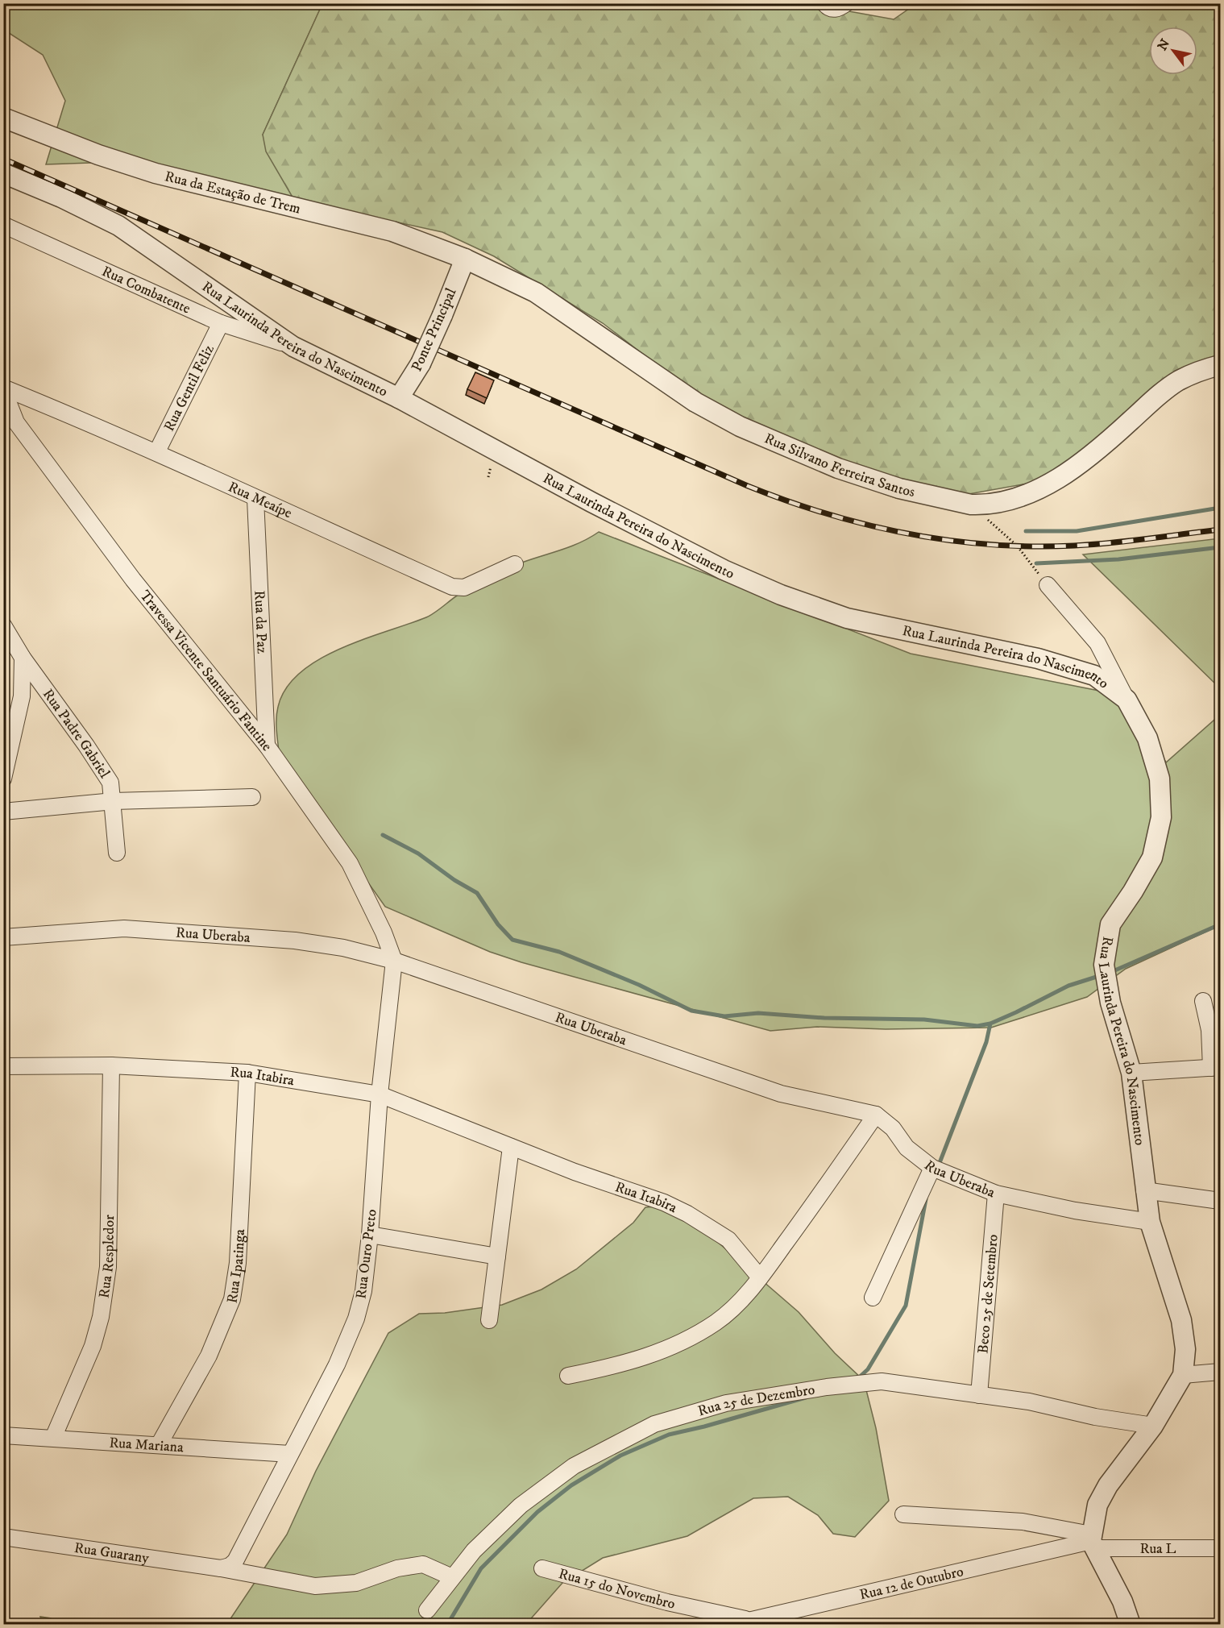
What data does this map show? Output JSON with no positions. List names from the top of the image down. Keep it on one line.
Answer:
{"streets":{"street":["Rua da Estação de Trem","Rua Combatente","Ponte Principal","Rua Laurinda Pereira do Nascimento","Rua Gentil Feliz","Rua Silvano Ferreira Santos","Rua Meaípe","Rua da Paz","Travessa Vicente Santuário Fantine","Rua Padre Gabriel","Rua Uberaba","Rua Itabira","Rua Ouro Preto","Rua Respledor","Rua Ipatinga","Beco 25 de Setembro","Rua 25 de Dezembro","Rua Mariana","Rua L","Rua Guarany","Rua 12 de Outubro","Rua 15 do Novembro"]},"crossings":[["Rua da Estação de Trem","Ponte Principal"],["Rua da Estação de Trem","Rua Silvano Ferreira Santos"],["Rua Combatente","Rua Laurinda Pereira do Nascimento"],["Rua Combatente","Rua Gentil Feliz"],["Ponte Principal","Rua Laurinda Pereira do Nascimento"],["Ponte Principal","Rua Silvano Ferreira Santos"],["Rua Laurinda Pereira do Nascimento","Rua Uberaba"],["Rua Laurinda Pereira do Nascimento","Rua 25 de Dezembro"],["Rua Laurinda Pereira do Nascimento","Rua L"],["Rua Laurinda Pereira do Nascimento","Rua 12 de Outubro"],["Rua Gentil Feliz","Rua Meaípe"],["Rua Meaípe","Rua da Paz"],["Rua Meaípe","Travessa Vicente Santuário Fantine"],["Rua da Paz","Travessa Vicente Santuário Fantine"],["Travessa Vicente Santuário Fantine","Rua Uberaba"],["Travessa Vicente Santuário Fantine","Rua Ouro Preto"],["Rua Uberaba","Rua Ouro Preto"],["Rua Uberaba","Beco 25 de Setembro"],["Rua Itabira","Rua Ouro Preto"],["Rua Itabira","Rua Respledor"],["Rua Itabira","Rua Ipatinga"],["Rua Ouro Preto","Rua Mariana"],["Rua Ouro Preto","Rua Guarany"],["Rua Respledor","Rua Mariana"],["Rua Ipatinga","Rua Mariana"],["Beco 25 de Setembro","Rua 25 de Dezembro"],["Rua 25 de Dezembro","Rua Guarany"],["Rua L","Rua 12 de Outubro"],["Rua 12 de Outubro","Rua 15 do Novembro"]],"north":"top left"}
